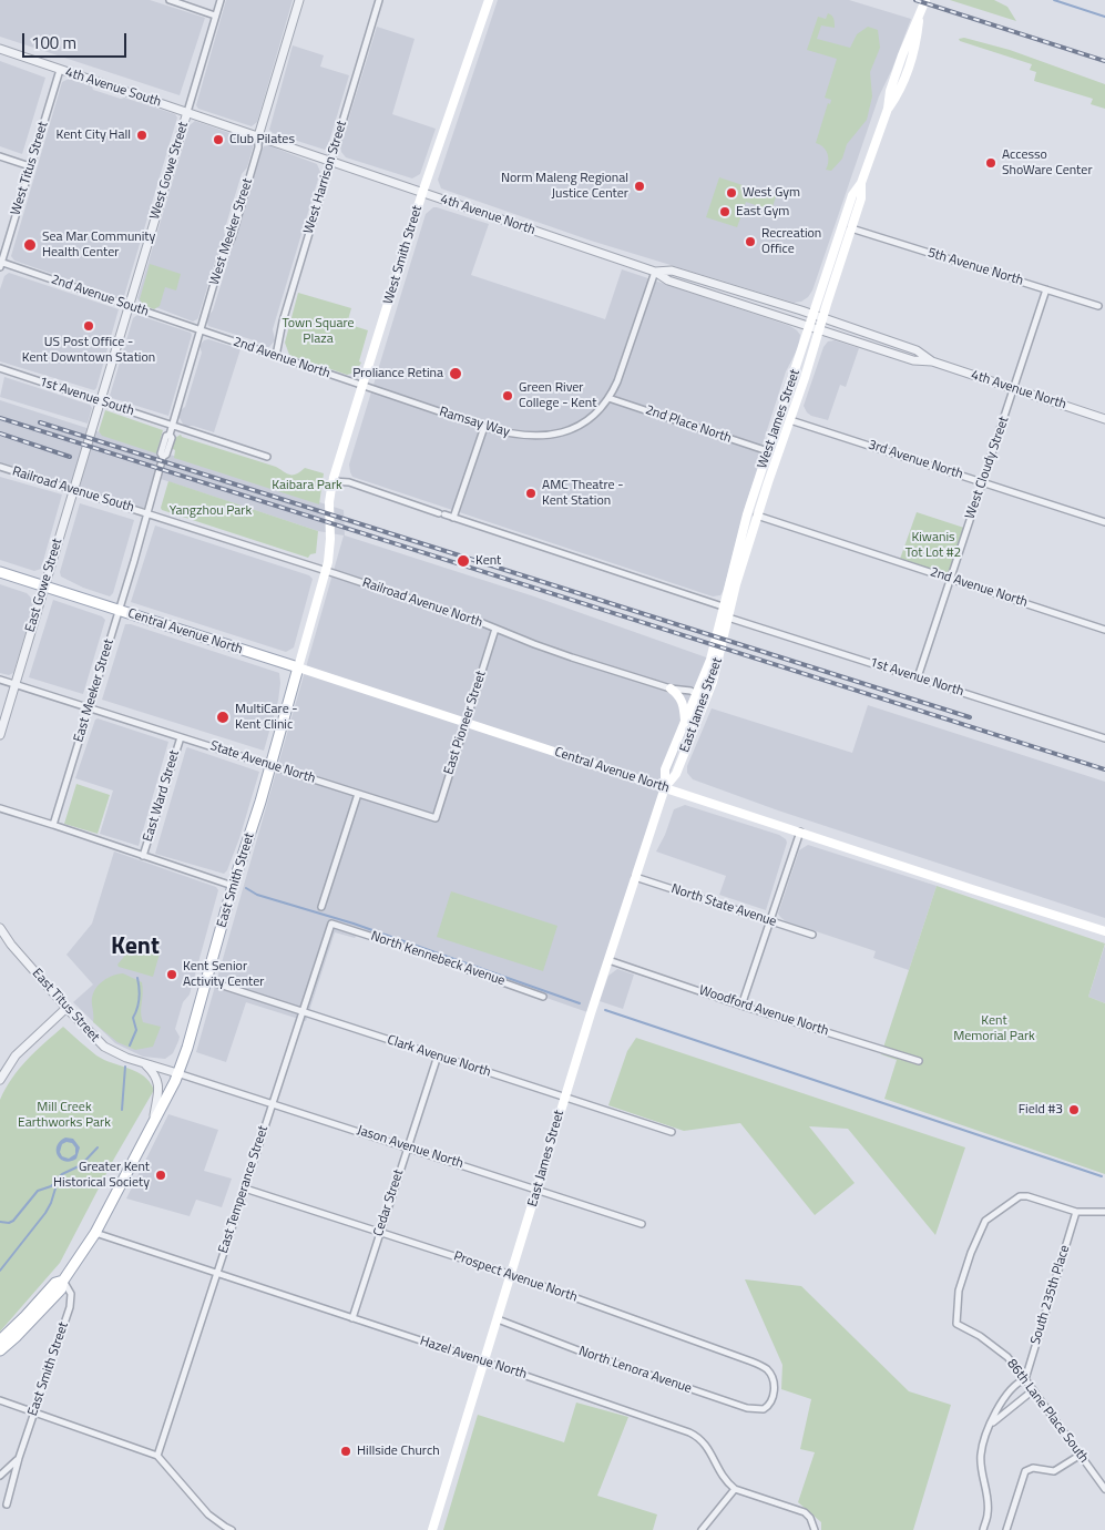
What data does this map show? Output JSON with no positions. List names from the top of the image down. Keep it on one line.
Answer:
{"streets":{"main road":["West Smith Street","West James Street","Central Avenue North","East James Street","East Smith Street"],"street":["4th Avenue South","West Titus Street","West Gowe Street","West Harrison Street","4th Avenue North","West Meeker Street","5th Avenue North","2nd Avenue South","2nd Avenue North","1st Avenue South","Ramsay Way","2nd Place North","3rd Avenue North","West Cloudy Street","Railroad Avenue South","East Gowe Street","Railroad Avenue North","1st Avenue North","East Meeker Street","East Pioneer Street","State Avenue North","East Ward Street","North State Avenue","North Kennebeck Avenue","East Titus Street","Woodford Avenue North","Clark Avenue North","Jason Avenue North","East Temperance Street","Cedar Street","Prospect Avenue North","South 235th Place","Hazel Avenue North","North Lenora Avenue","86th Lane Place South"]},"crossings":[["4th Avenue South","West Titus Street"],["4th Avenue South","West Gowe Street"],["4th Avenue South","4th Avenue North"],["4th Avenue South","West Meeker Street"],["West Titus Street","2nd Avenue South"],["West Gowe Street","2nd Avenue South"],["West Gowe Street","1st Avenue South"],["West Gowe Street","East Gowe Street"],["West Harrison Street","4th Avenue North"],["West Harrison Street","2nd Avenue North"],["4th Avenue North","West Meeker Street"],["4th Avenue North","West Smith Street"],["4th Avenue North","West James Street"],["4th Avenue North","Ramsay Way"],["4th Avenue North","West Cloudy Street"],["West Meeker Street","2nd Avenue South"],["West Meeker Street","2nd Avenue North"],["West Meeker Street","1st Avenue South"],["West Meeker Street","East Meeker Street"],["West Smith Street","2nd Avenue North"],["West Smith Street","Ramsay Way"],["West Smith Street","East Smith Street"],["5th Avenue North","West James Street"],["5th Avenue North","West Cloudy Street"],["2nd Avenue South","2nd Avenue North"],["2nd Avenue North","West James Street"],["2nd Avenue North","Ramsay Way"],["2nd Avenue North","West Cloudy Street"],["West James Street","2nd Place North"],["West James Street","3rd Avenue North"],["West James Street","1st Avenue North"],["West James Street","East James Street"],["Ramsay Way","2nd Place North"],["3rd Avenue North","West Cloudy Street"],["West Cloudy Street","1st Avenue North"],["Railroad Avenue South","East Gowe Street"],["Railroad Avenue South","Railroad Avenue North"],["Railroad Avenue South","East Meeker Street"],["East Gowe Street","Central Avenue North"],["East Gowe Street","State Avenue North"],["Railroad Avenue North","East Meeker Street"],["Railroad Avenue North","East James Street"],["Railroad Avenue North","East Pioneer Street"],["Railroad Avenue North","East Smith Street"],["Central Avenue North","East Meeker Street"],["Central Avenue North","East James Street"],["Central Avenue North","East Pioneer Street"],["Central Avenue North","East Smith Street"],["1st Avenue North","East James Street"],["East Meeker Street","State Avenue North"],["East James Street","North State Avenue"],["East James Street","Woodford Avenue North"],["East James Street","Clark Avenue North"],["East James Street","Jason Avenue North"],["East James Street","Prospect Avenue North"],["East James Street","Hazel Avenue North"],["East James Street","North Lenora Avenue"],["East Pioneer Street","State Avenue North"],["State Avenue North","East Ward Street"],["State Avenue North","East Smith Street"],["East Smith Street","East Titus Street"],["East Smith Street","Clark Avenue North"],["East Smith Street","Jason Avenue North"],["East Smith Street","Hazel Avenue North"],["North Kennebeck Avenue","East Temperance Street"],["East Titus Street","Jason Avenue North"],["Clark Avenue North","East Temperance Street"],["Clark Avenue North","Cedar Street"],["Jason Avenue North","East Temperance Street"],["Jason Avenue North","Cedar Street"],["East Temperance Street","Prospect Avenue North"],["East Temperance Street","Hazel Avenue North"],["Cedar Street","Prospect Avenue North"],["Cedar Street","Hazel Avenue North"],["Prospect Avenue North","North Lenora Avenue"],["South 235th Place","86th Lane Place South"]],"districts":["Kent"],"parks":["Town Square Plaza","Kaibara Park","Yangzhou Park","Kiwanis Tot Lot #2","Kent Memorial Park","Mill Creek Earthworks Park"],"places":["Kent City Hall","Club Pilates","Accesso ShoWare Center","Norm Maleng Regional Justice Center","West Gym","East Gym","Recreation Office","Sea Mar Community Health Center","US Post Office - Kent Downtown Station","Proliance Retina","Green River College - Kent","AMC Theatre - Kent Station","Kent","MultiCare - Kent Clinic","Kent Senior Activity Center","Field #3","Greater Kent Historical Society","Hillside Church"],"scale_bar":"100 m"}
